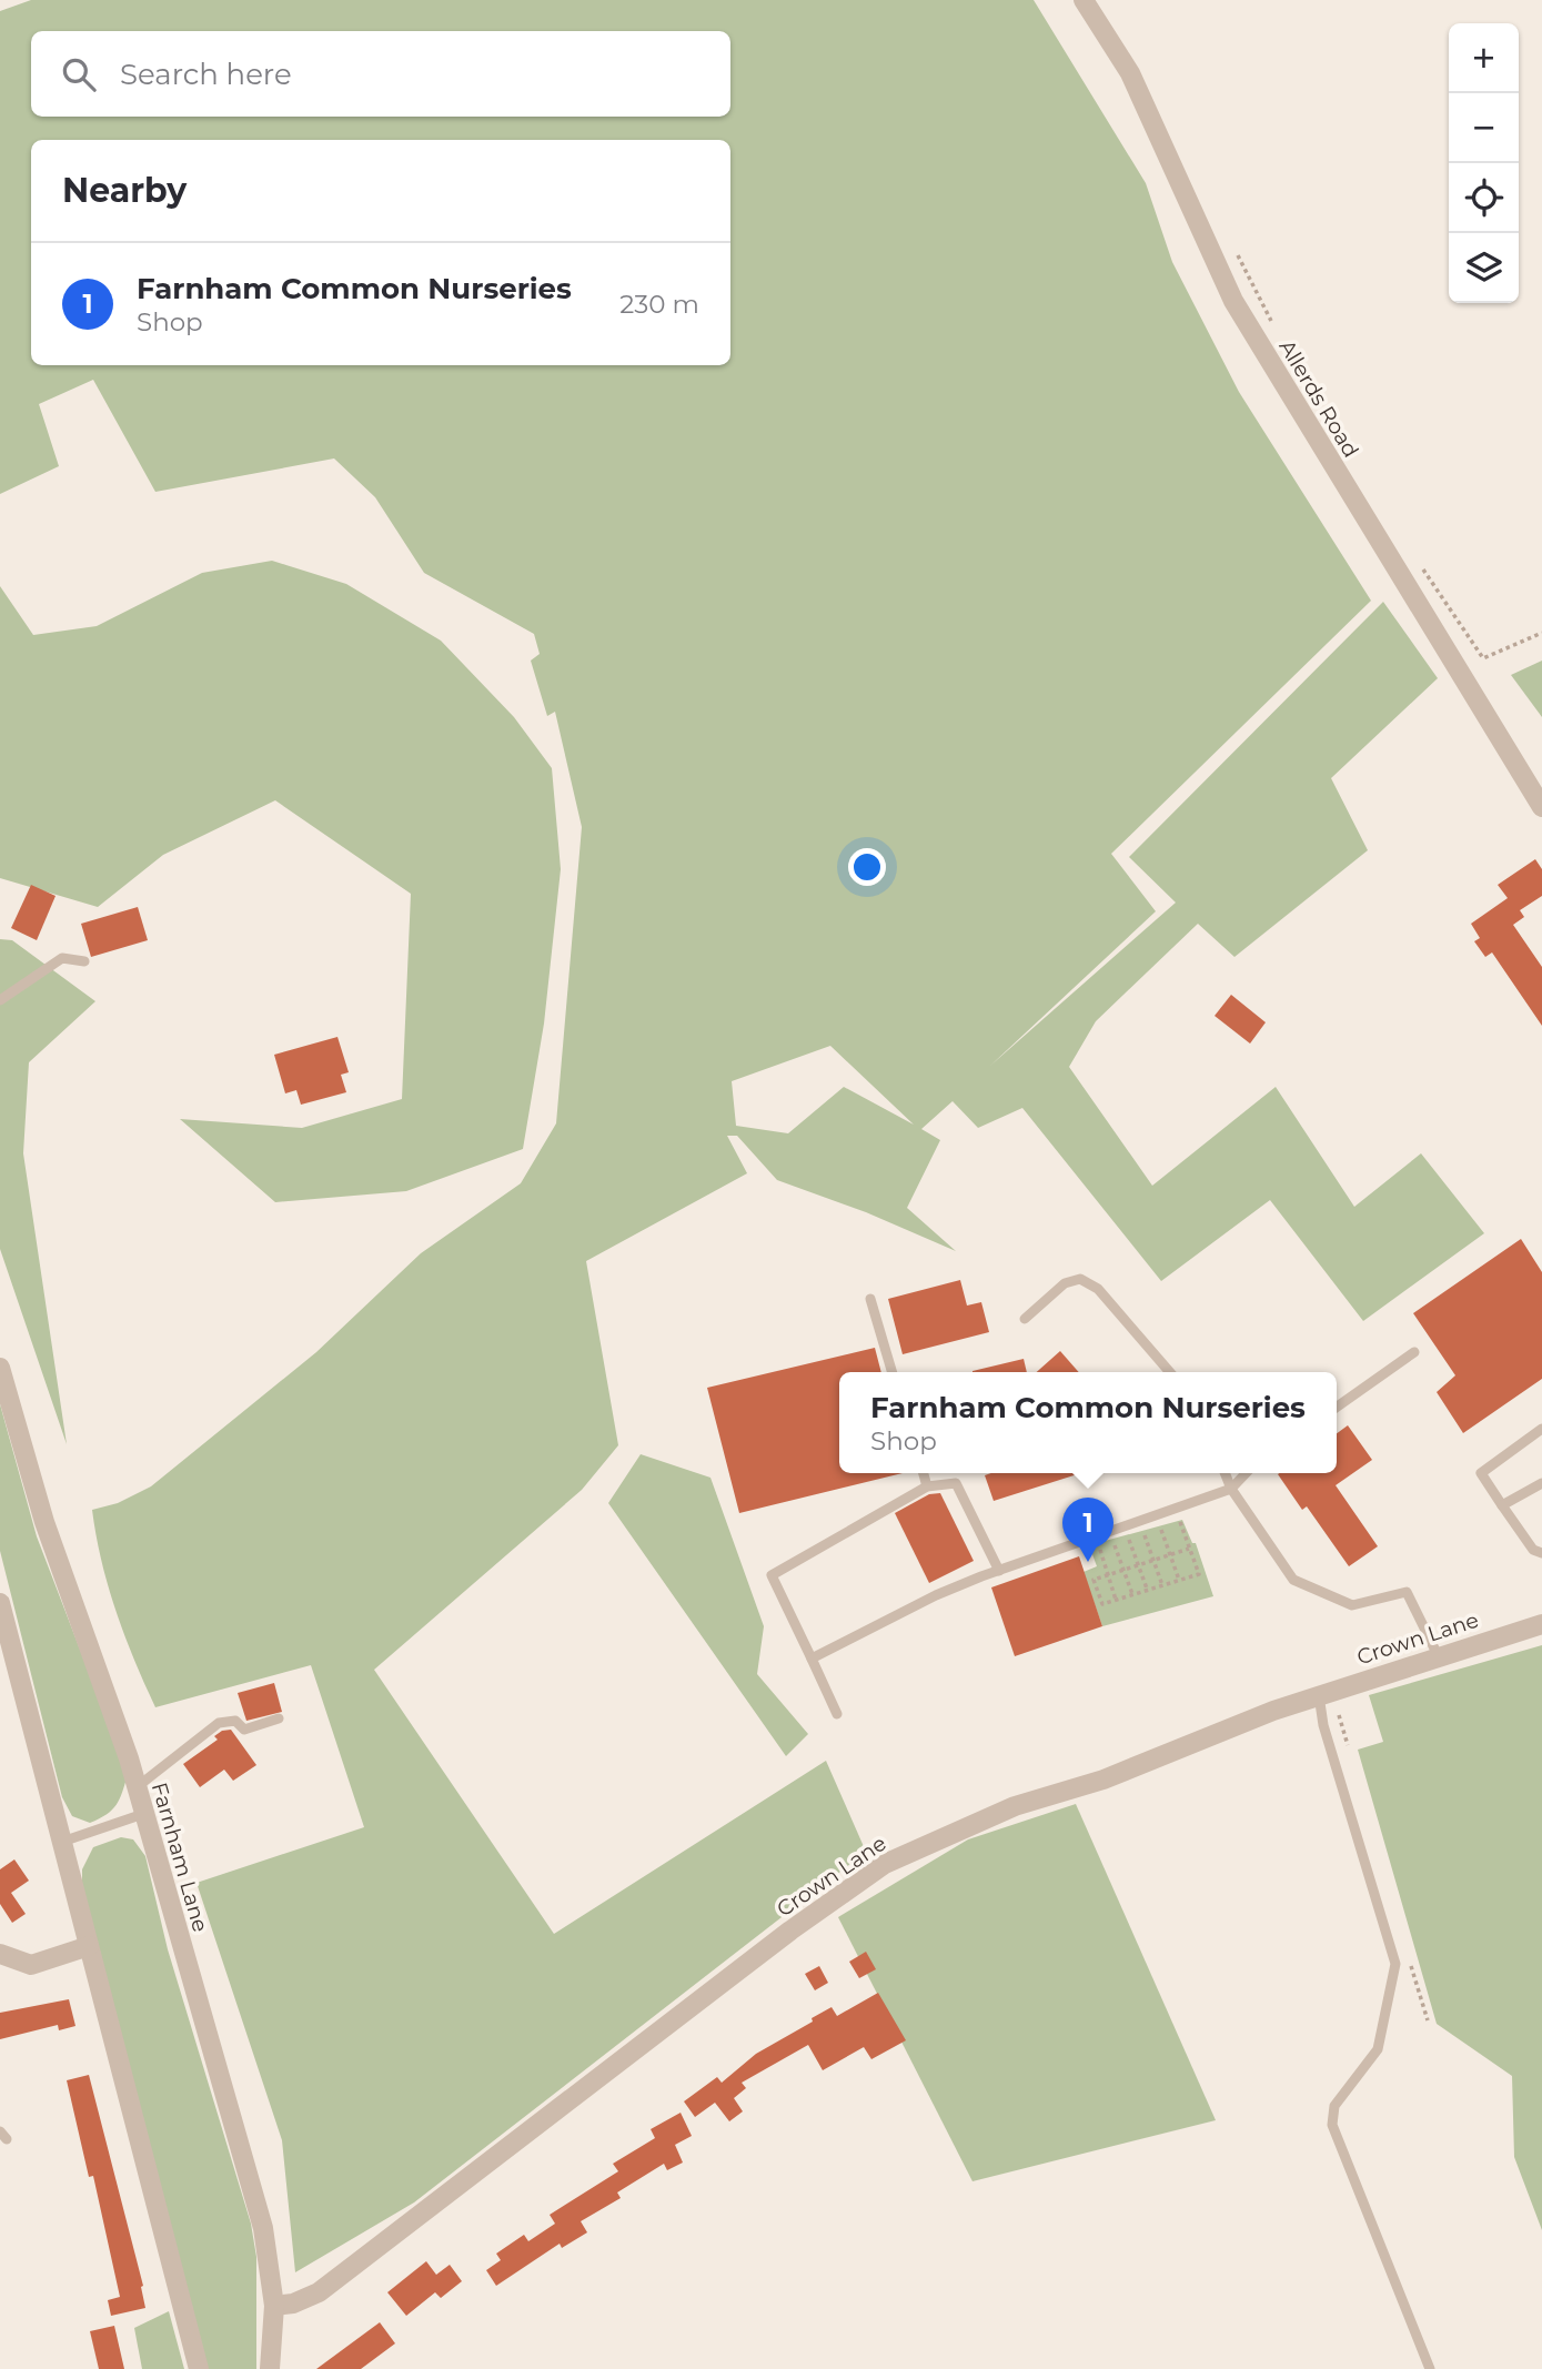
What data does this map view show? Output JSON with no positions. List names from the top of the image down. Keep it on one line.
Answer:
{"streets":{"street":["Allerds Road","Crown Lane","Farnham Lane"]},"crossings":[["Crown Lane","Farnham Lane"]],"page":{"map_buttons":["+","−"],"search":"Search here","heading":"Nearby","list":[{"mark":"1","name":"Farnham Common Nurseries","note":"Shop","value":"230 m"}],"popup":["Farnham Common Nurseries","Shop"],"pins":"1"}}
